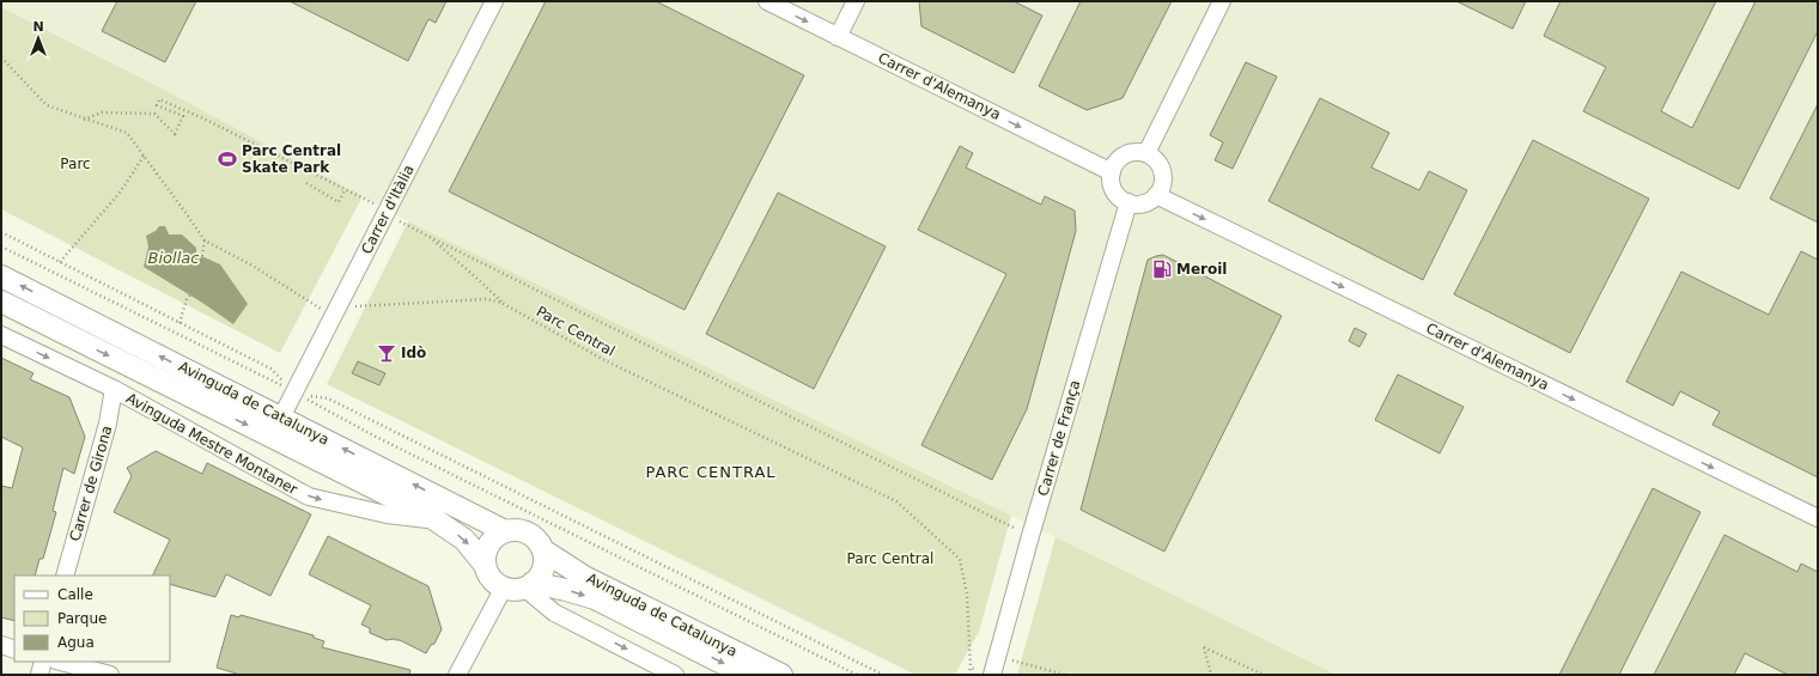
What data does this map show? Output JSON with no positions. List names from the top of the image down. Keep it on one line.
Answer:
{"streets":{"street":["Carrer d'Alemanya","Carrer d'Itàlia","Avinguda de Catalunya","Carrer de França","Avinguda Mestre Montaner","Carrer de Girona"],"path":["Parc Central"]},"crossings":[["Carrer d'Alemanya","Carrer de França"],["Carrer d'Itàlia","Parc Central"],["Carrer d'Itàlia","Avinguda de Catalunya"],["Avinguda de Catalunya","Avinguda Mestre Montaner"],["Avinguda Mestre Montaner","Carrer de Girona"]],"one_way":["Carrer d'Alemanya","Avinguda Mestre Montaner"],"districts":["PARC CENTRAL"],"water":["Biollac"],"parks":["Parc","Parc Central"],"places":{"sports":["Parc Central Skate Park"],"fuel station":["Meroil"],"bar":["Idò"]},"legend":["Calle","Parque","Agua"],"north":"top"}
